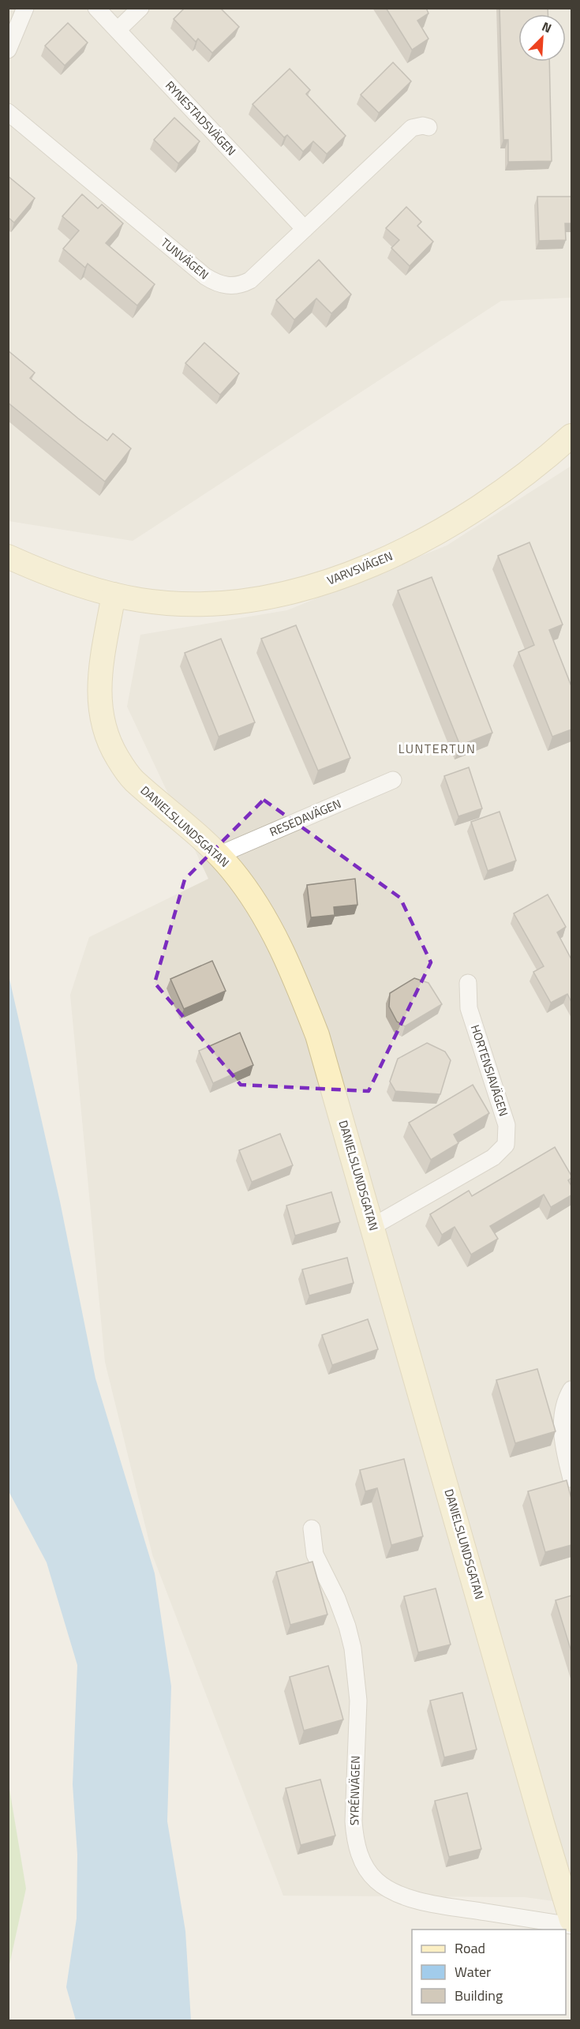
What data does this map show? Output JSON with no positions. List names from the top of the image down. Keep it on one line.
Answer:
{"streets":{"street":["RYNESTADSVÄGEN","TUNVÄGEN","VARVSVÄGEN","RESEDAVÄGEN","DANIELSLUNDSGATAN","HORTENSIAVÄGEN","SYRÉNVÄGEN"]},"crossings":[["RYNESTADSVÄGEN","TUNVÄGEN"],["VARVSVÄGEN","DANIELSLUNDSGATAN"],["RESEDAVÄGEN","DANIELSLUNDSGATAN"],["DANIELSLUNDSGATAN","HORTENSIAVÄGEN"]],"districts":["LUNTERTUN"],"legend":["Road","Water","Building"],"north":"top right"}
